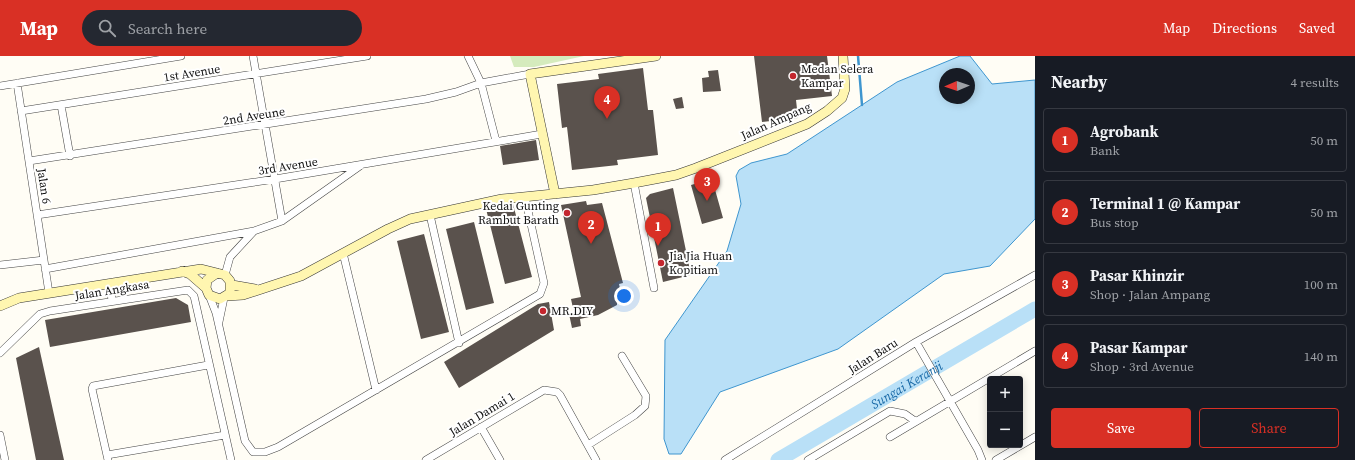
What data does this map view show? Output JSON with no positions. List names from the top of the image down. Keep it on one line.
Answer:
{"streets":{"street":["1st Avenue","2nd Aveune","Jalan Ampang","3rd Avenue","Jalan 6","Jalan Angkasa","Jalan Baru","Jalan Damai 1"]},"crossings":[["1st Avenue","Jalan 6"],["2nd Aveune","Jalan 6"],["3rd Avenue","Jalan 6"]],"water":["Sungai Keranji"],"places":["Medan Selera Kampar","Kedai Gunting Rambut Barath","Jia Jia Huan Kopitiam","MR.DIY"],"north":"left","page":{"header":"Map","search":"Search here","nav":["Map","Directions","Saved"],"heading":["Nearby","4 results"],"pins":["4","3","2","1"],"list":[{"mark":"1","name":"Agrobank","note":"Bank","value":"50 m"},{"mark":"2","name":"Terminal 1 @ Kampar","note":"Bus stop","value":"50 m"},{"mark":"3","name":"Pasar Khinzir","note":"Shop · Jalan Ampang","value":"100 m"},{"mark":"4","name":"Pasar Kampar","note":"Shop · 3rd Avenue","value":"140 m"}],"map_buttons":["+","−"],"buttons":["Save","Share"]}}
